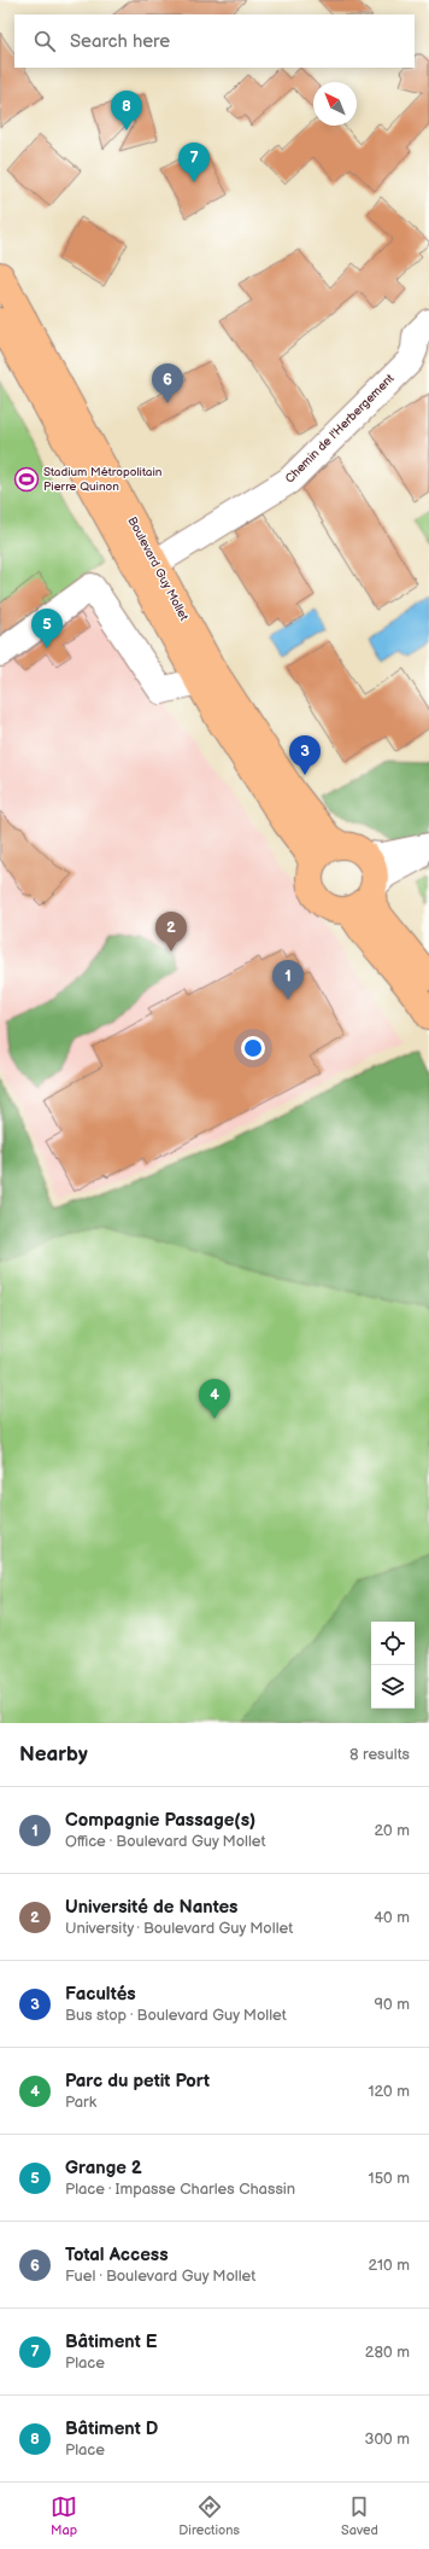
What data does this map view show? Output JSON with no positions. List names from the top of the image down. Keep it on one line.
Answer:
{"streets":{"main road":["Boulevard Guy Mollet"],"street":["Chemin de l'Herbergement"]},"crossings":[["Chemin de l'Herbergement","Boulevard Guy Mollet"]],"places":{"sports":["Stadium Métropolitain Pierre Quinon"]},"north":"top left","page":{"search":"Search here","pins":["8","7","6","5","3","2","1","4"],"heading":["Nearby","8 results"],"list":[{"mark":"1","name":"Compagnie Passage(s)","note":"Office · Boulevard Guy Mollet","value":"20 m"},{"mark":"2","name":"Université de Nantes","note":"University · Boulevard Guy Mollet","value":"40 m"},{"mark":"3","name":"Facultés","note":"Bus stop · Boulevard Guy Mollet","value":"90 m"},{"mark":"4","name":"Parc du petit Port","note":"Park","value":"120 m"},{"mark":"5","name":"Grange 2","note":"Place · Impasse Charles Chassin","value":"150 m"},{"mark":"6","name":"Total Access","note":"Fuel · Boulevard Guy Mollet","value":"210 m"},{"mark":"7","name":"Bâtiment E","note":"Place","value":"280 m"},{"mark":"8","name":"Bâtiment D","note":"Place","value":"300 m"}],"nav":["Map","Directions","Saved"]}}
